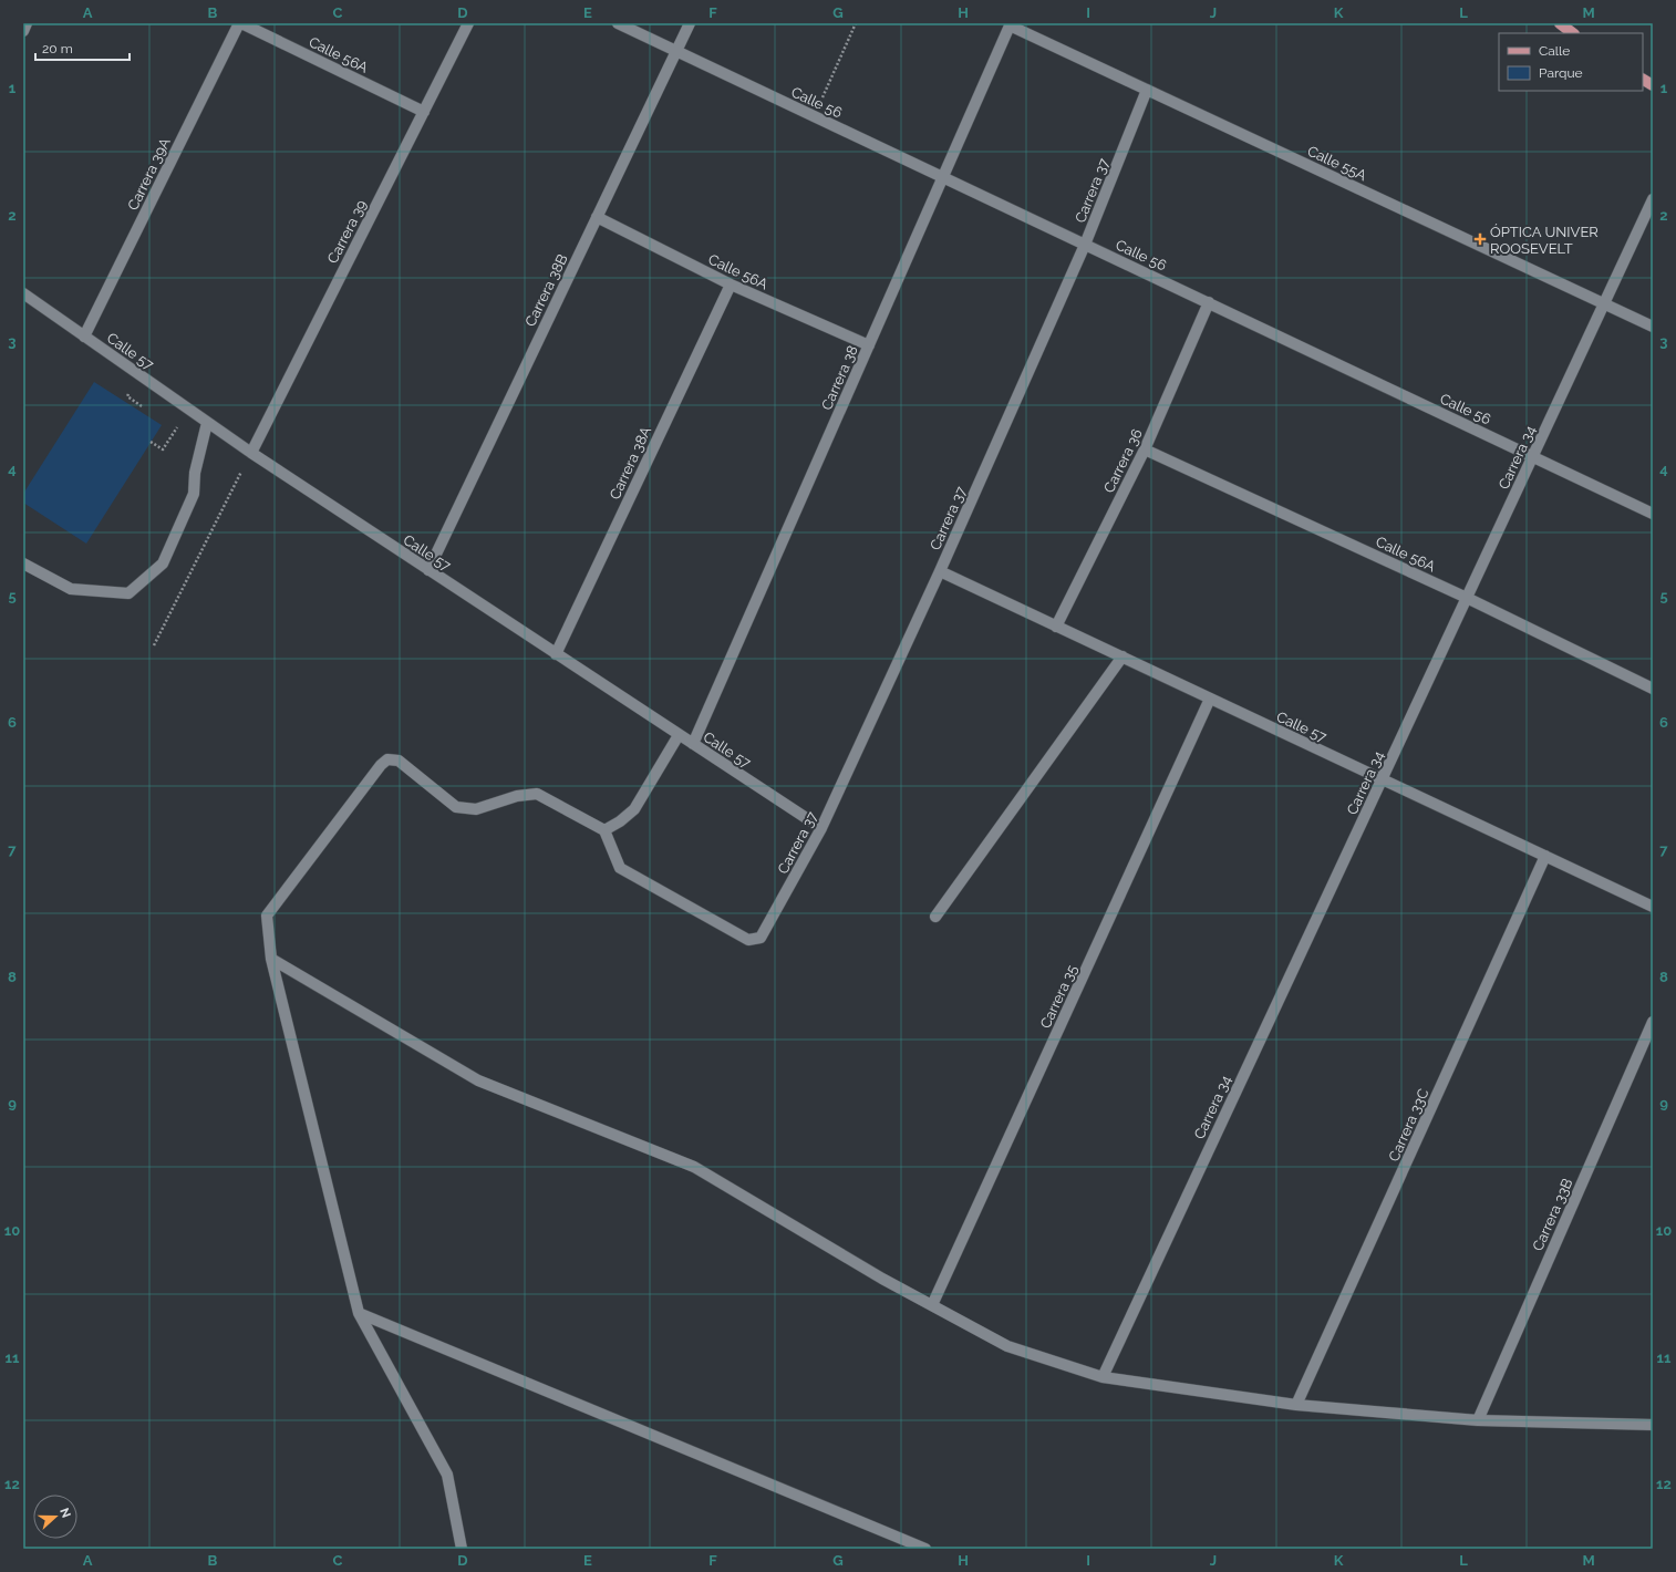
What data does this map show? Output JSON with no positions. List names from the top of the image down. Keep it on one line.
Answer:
{"streets":{"street":["Calle 56A","Calle 56","Calle 55A","Carrera 39A","Carrera 37","Carrera 39","Carrera 38B","Calle 57","Carrera 38","Carrera 34","Carrera 36","Carrera 38A","Carrera 35","Carrera 33C","Carrera 33B"]},"crossings":[["Calle 56A","Carrera 39A"],["Calle 56A","Carrera 39"],["Calle 56A","Carrera 38B"],["Calle 56A","Carrera 38"],["Calle 56A","Carrera 34"],["Calle 56A","Carrera 36"],["Calle 56A","Carrera 38A"],["Calle 56","Carrera 37"],["Calle 56","Carrera 38B"],["Calle 56","Carrera 38"],["Calle 56","Carrera 34"],["Calle 56","Carrera 36"],["Calle 55A","Carrera 37"],["Calle 55A","Carrera 38"],["Calle 55A","Carrera 34"],["Carrera 39A","Calle 57"],["Carrera 37","Calle 57"],["Carrera 39","Calle 57"],["Carrera 38B","Calle 57"],["Calle 57","Carrera 38"],["Calle 57","Carrera 34"],["Calle 57","Carrera 36"],["Calle 57","Carrera 38A"],["Calle 57","Carrera 35"],["Calle 57","Carrera 33C"]],"places":{"health":["ÓPTICA UNIVER ROOSEVELT"]},"legend":["Calle","Parque"],"scale_bar":"20 m","north":"right","grid":{"columns":["A","B","C","D","E","F","G","H","I","J","K","L","M"],"rows":["1","2","3","4","5","6","7","8","9","10","11","12"]}}
